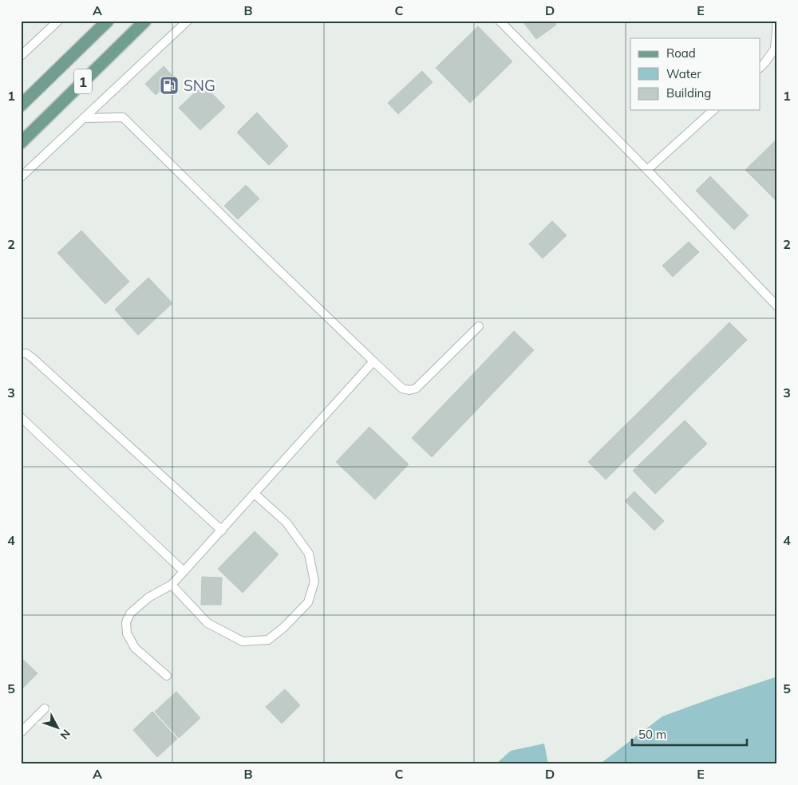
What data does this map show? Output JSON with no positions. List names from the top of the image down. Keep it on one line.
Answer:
{"streets":{"main road":["1"]},"places":{"fuel station":["SNG"]},"legend":["Road","Water","Building"],"scale_bar":"50 m","north":"bottom right","grid":{"columns":["A","B","C","D","E"],"rows":["1","2","3","4","5"]}}
